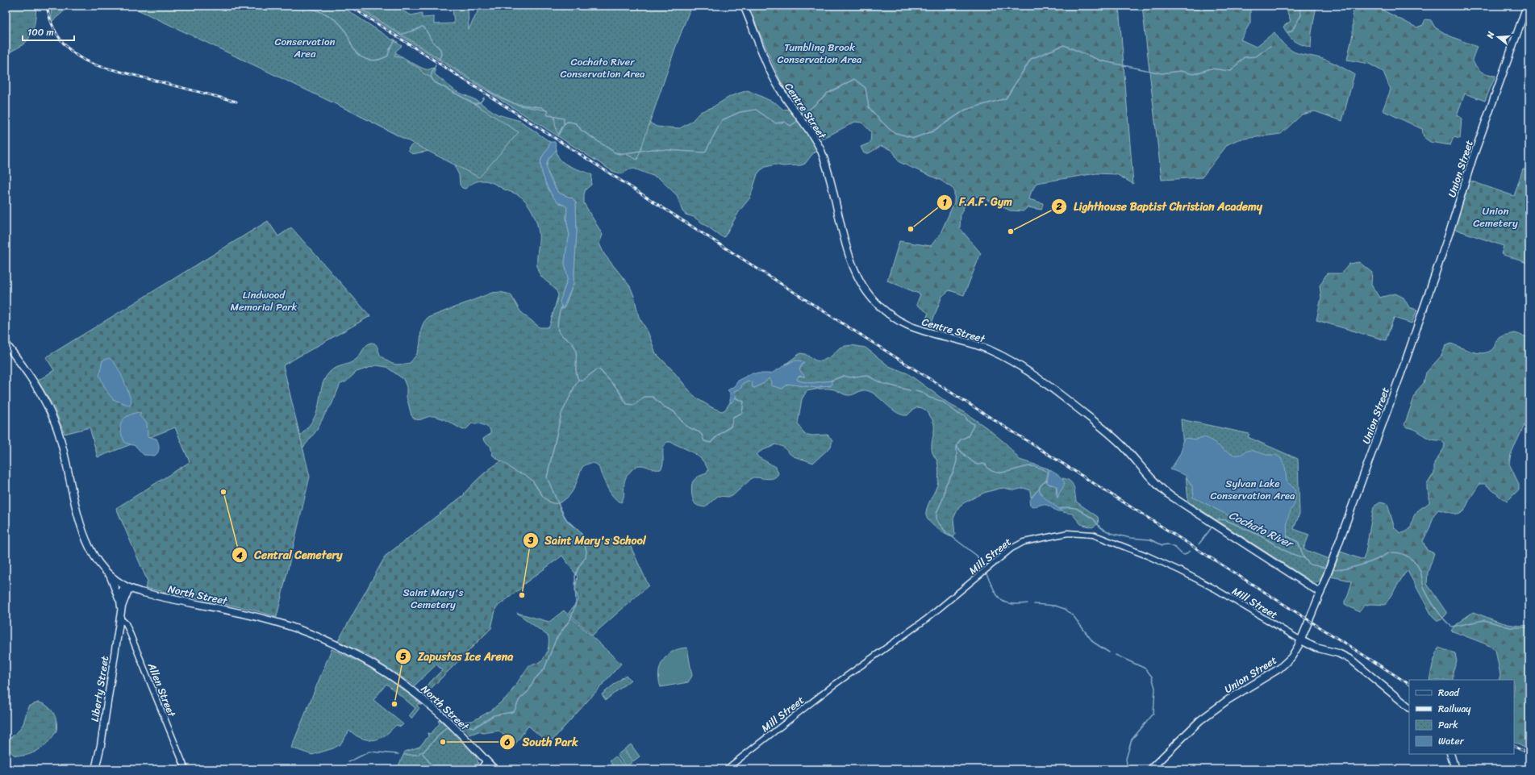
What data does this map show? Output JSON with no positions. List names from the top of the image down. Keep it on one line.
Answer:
{"streets":{"main road":["Centre Street","Union Street","North Street","Liberty Street"],"street":["Mill Street","Allen Street"]},"crossings":[["Centre Street","Union Street"],["Union Street","Mill Street"],["North Street","Liberty Street"],["Liberty Street","Allen Street"]],"water":["Cochato River"],"parks":["Conservation Area","Tumbling Brook Conservation Area","Cochato River Conservation Area","Union Cemetery","Lindwood Memorial Park","Sylvan Lake Conservation Area","Saint Mary's Cemetery"],"places":["F.A.F. Gym","Lighthouse Baptist Christian Academy","Central Cemetery","Saint Mary's School","Zapustas Ice Arena","South Park"],"legend":["Road","Railway","Park","Water"],"scale_bar":"100 m","north":"left"}
